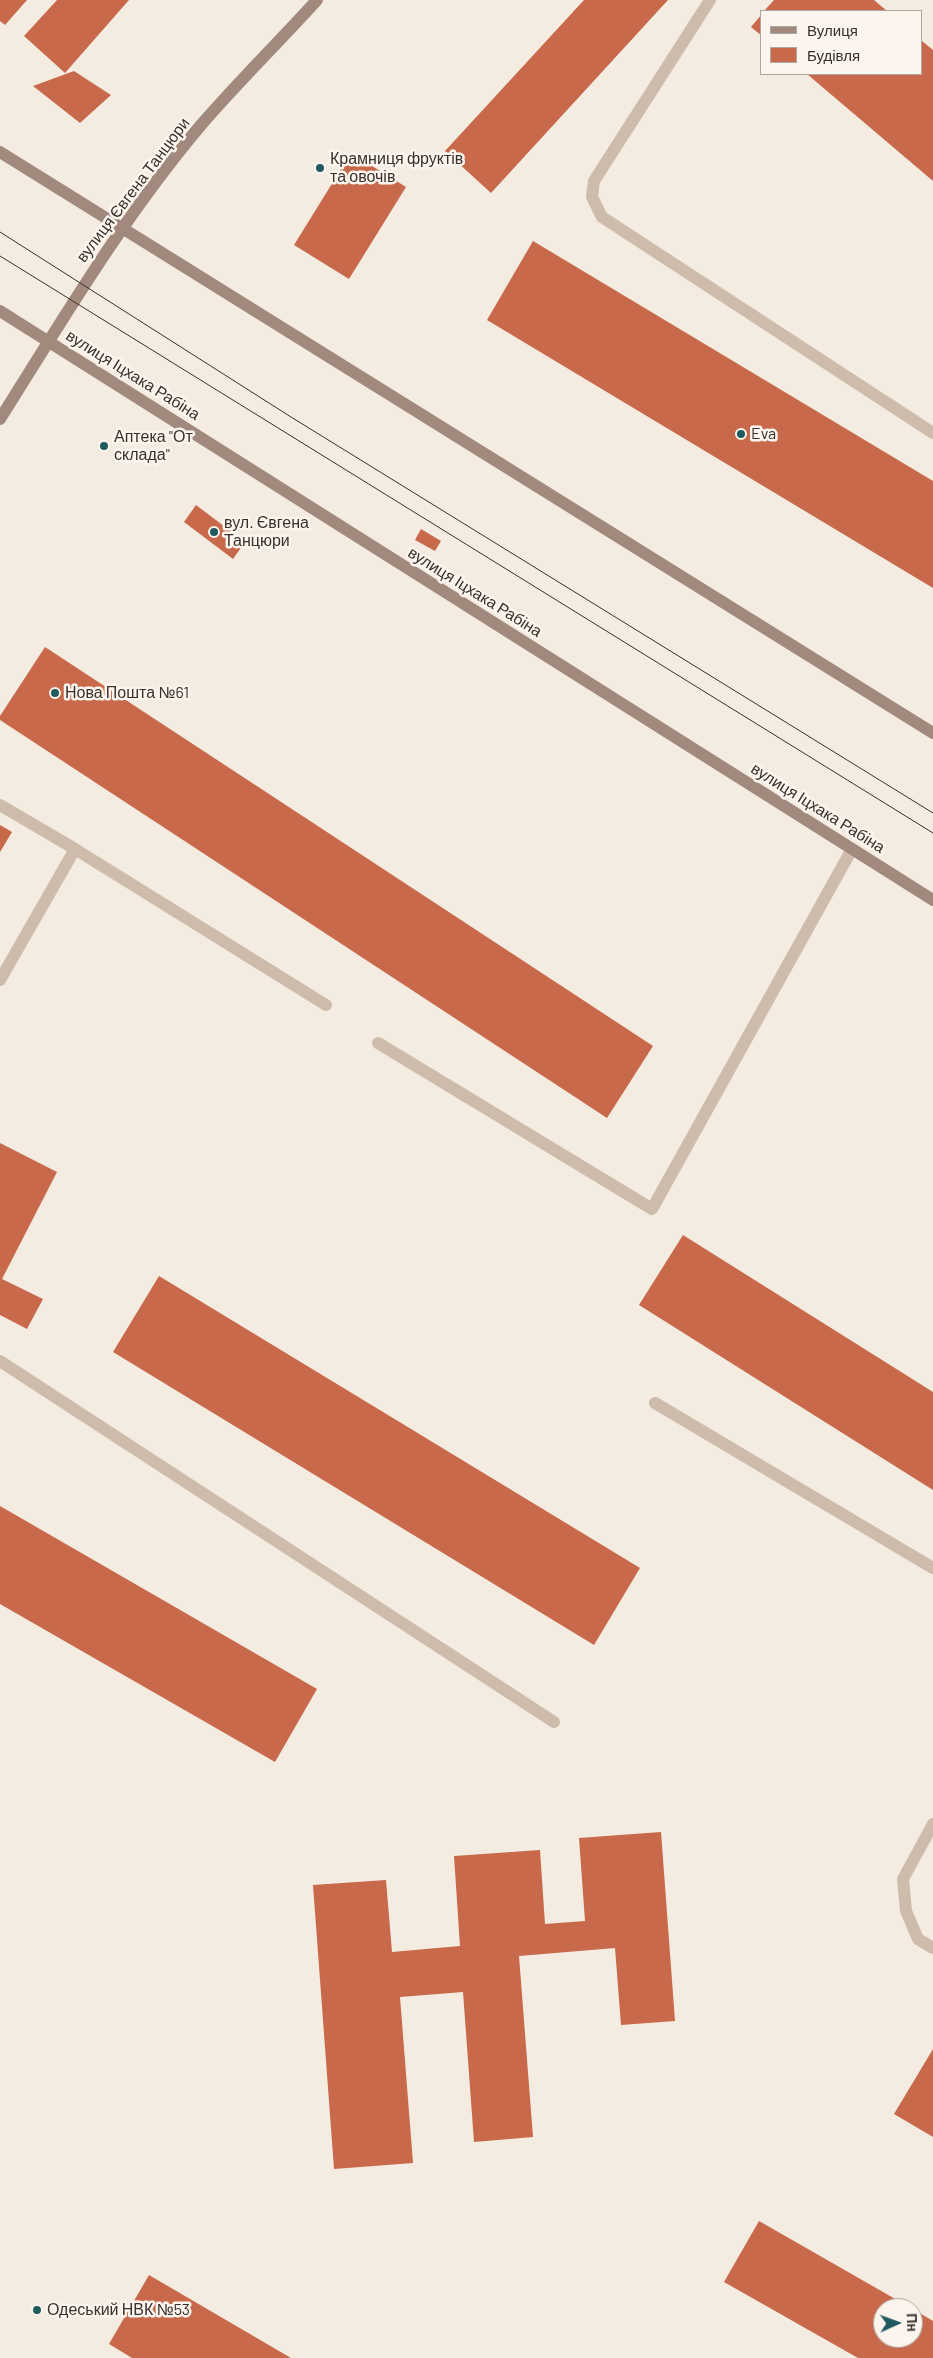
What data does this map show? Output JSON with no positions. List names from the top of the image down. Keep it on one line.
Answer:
{"streets":{"main road":["вулиця Євгена Танцюри","вулиця Іцхака Рабіна"]},"crossings":[["вулиця Євгена Танцюри","вулиця Іцхака Рабіна"]],"places":["Крамниця фруктів та овочів","Eva","Аптека \"От склада\"","вул. Євгена Танцюри","Нова Пошта №61","Одеський НВК №53"],"legend":["Вулиця","Будівля"],"north":"right"}
